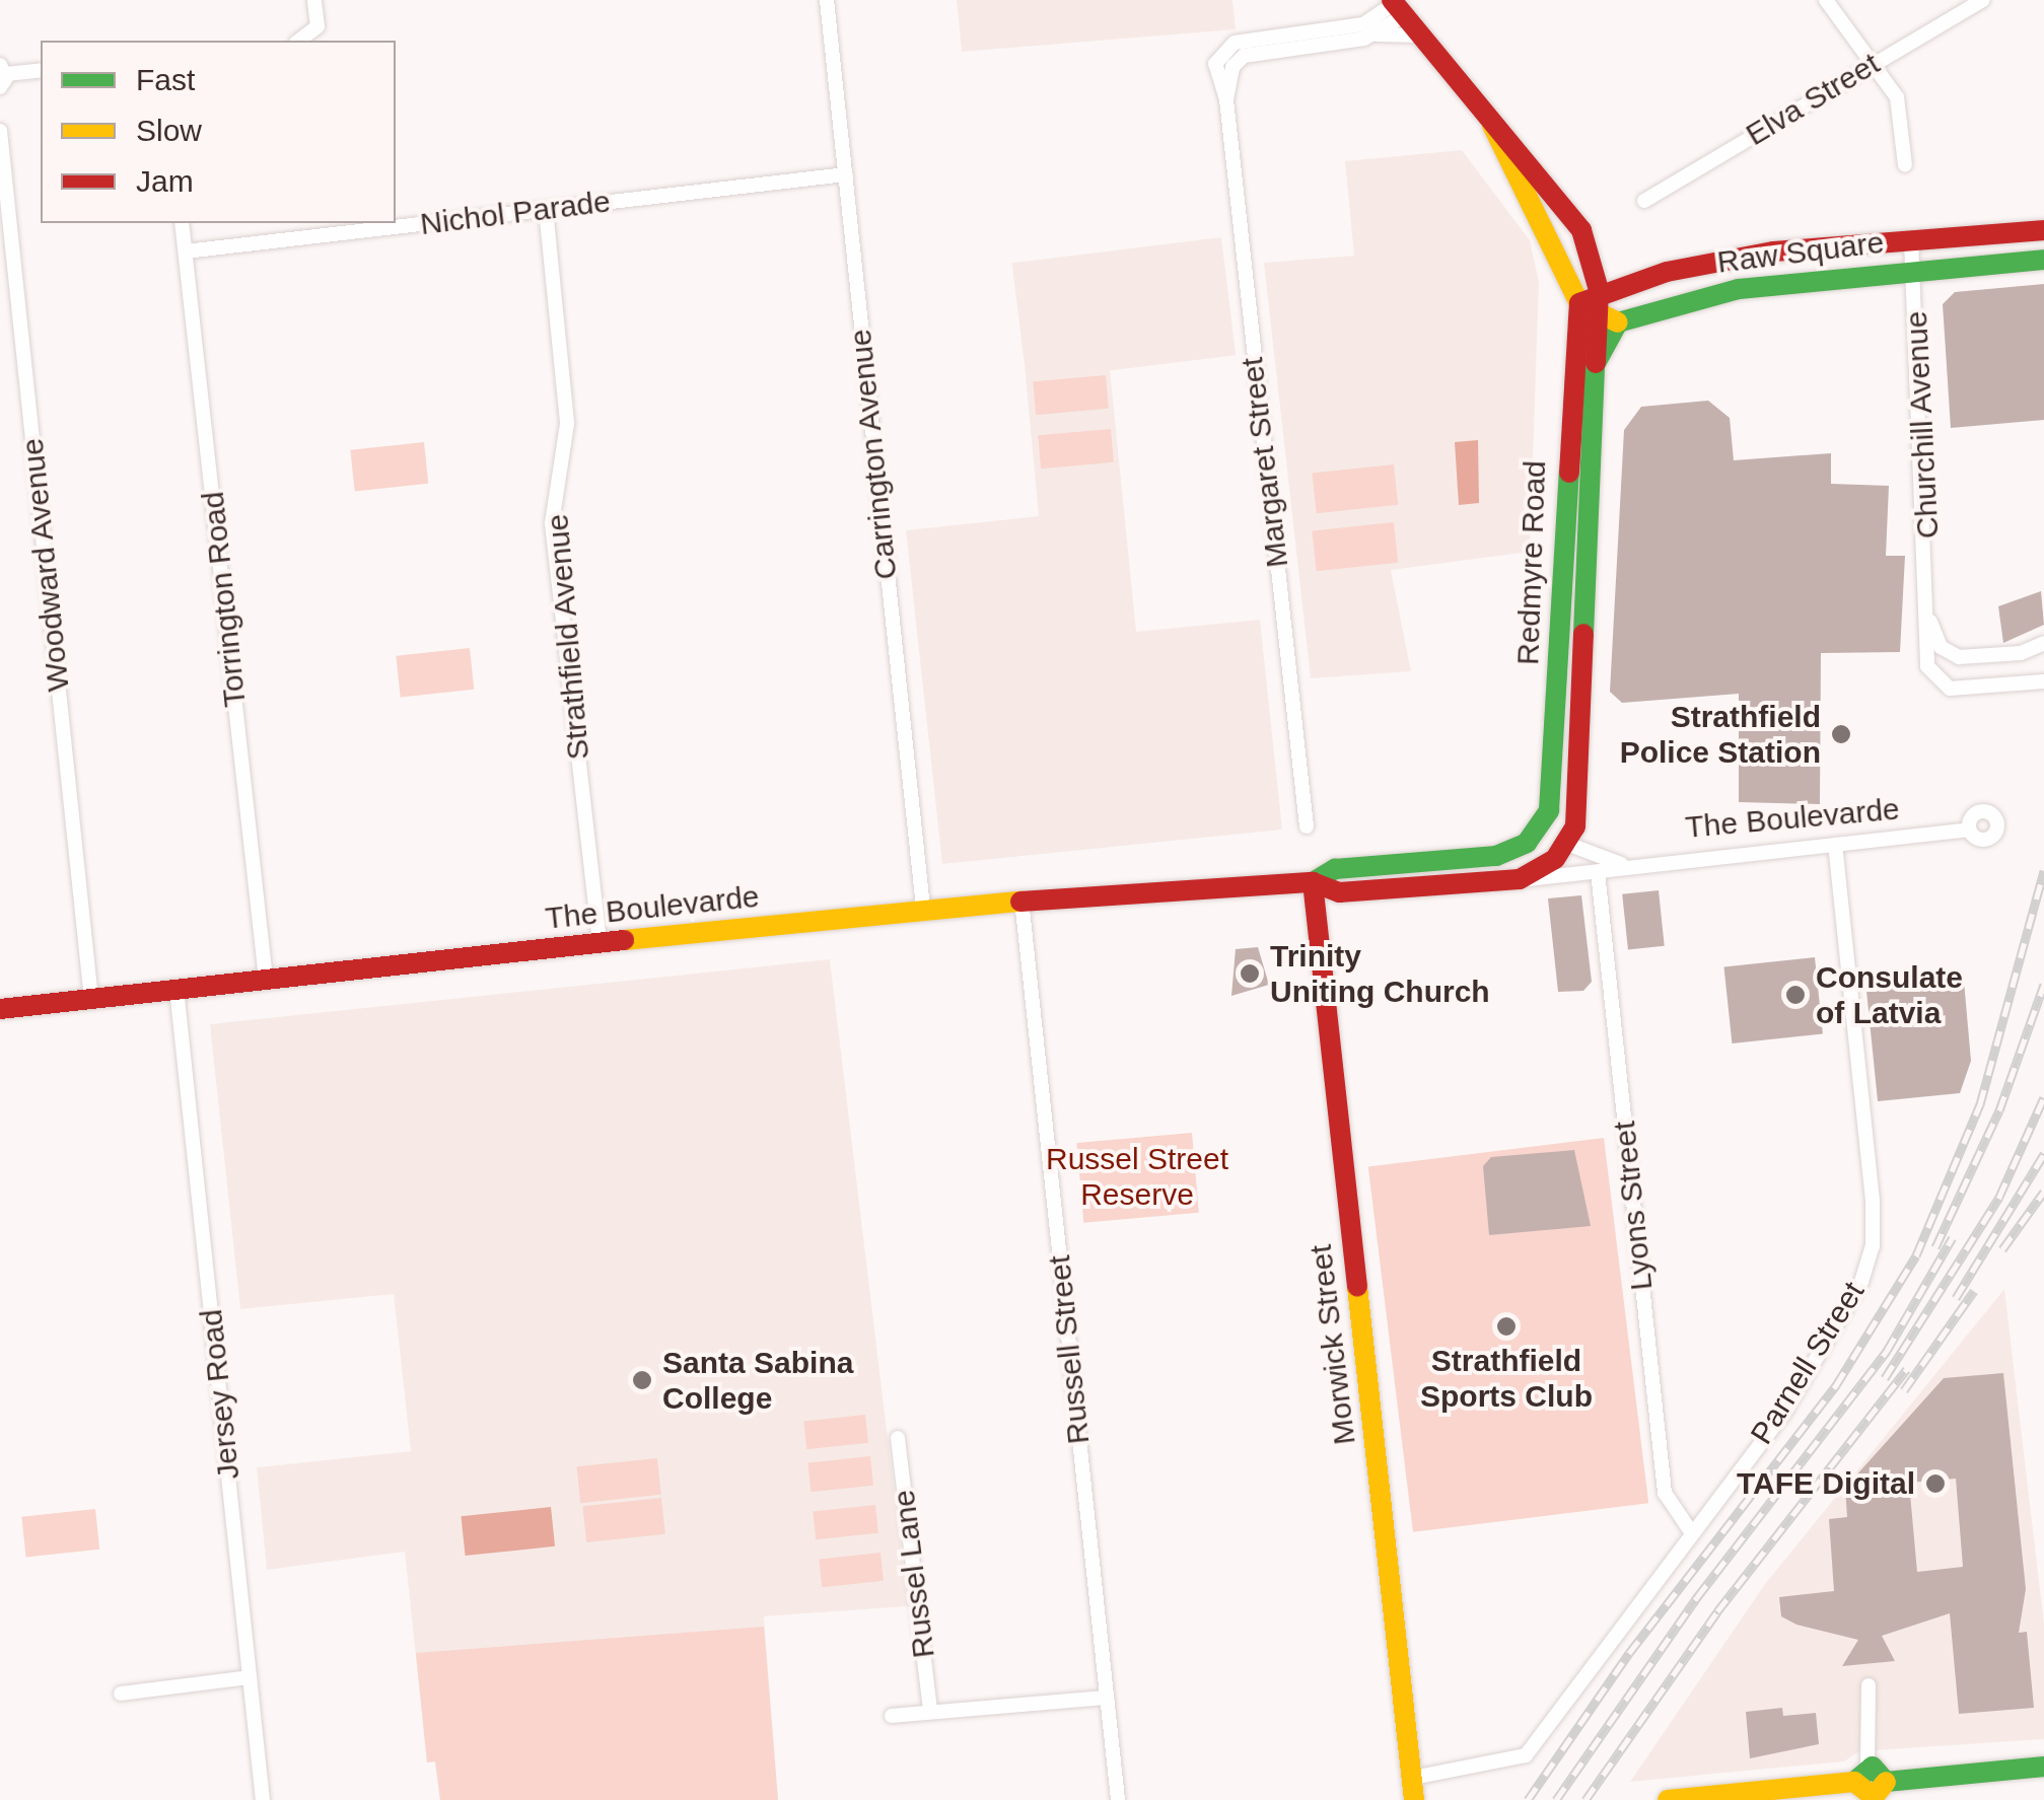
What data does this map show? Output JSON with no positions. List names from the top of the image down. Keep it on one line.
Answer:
{"streets":{"main road":["Raw Square","Redmyre Road","The Boulevarde","Morwick Street"],"street":["Elva Street","Nichol Parade","Churchill Avenue","Carrington Avenue","Margaret Street","Woodward Avenue","Torrington Road","Strathfield Avenue","Lyons Street","Russell Street","Parnell Street","Jersey Road","Russel Lane"]},"crossings":[["Nichol Parade","Carrington Avenue"],["Nichol Parade","Torrington Road"],["Nichol Parade","Strathfield Avenue"],["Raw Square","Churchill Avenue"],["Raw Square","Redmyre Road"],["Carrington Avenue","The Boulevarde"],["Redmyre Road","The Boulevarde"],["Woodward Avenue","The Boulevarde"],["Torrington Road","The Boulevarde"],["Strathfield Avenue","The Boulevarde"],["The Boulevarde","Lyons Street"],["The Boulevarde","Morwick Street"],["The Boulevarde","Russell Street"],["The Boulevarde","Parnell Street"],["The Boulevarde","Jersey Road"],["Lyons Street","Parnell Street"],["Morwick Street","Parnell Street"]],"parks":["Russel Street Reserve"],"places":["Strathfield Police Station","Trinity Uniting Church","Consulate of Latvia","Strathfield Sports Club","Santa Sabina College","TAFE Digital"],"legend":["Fast","Slow","Jam"]}
